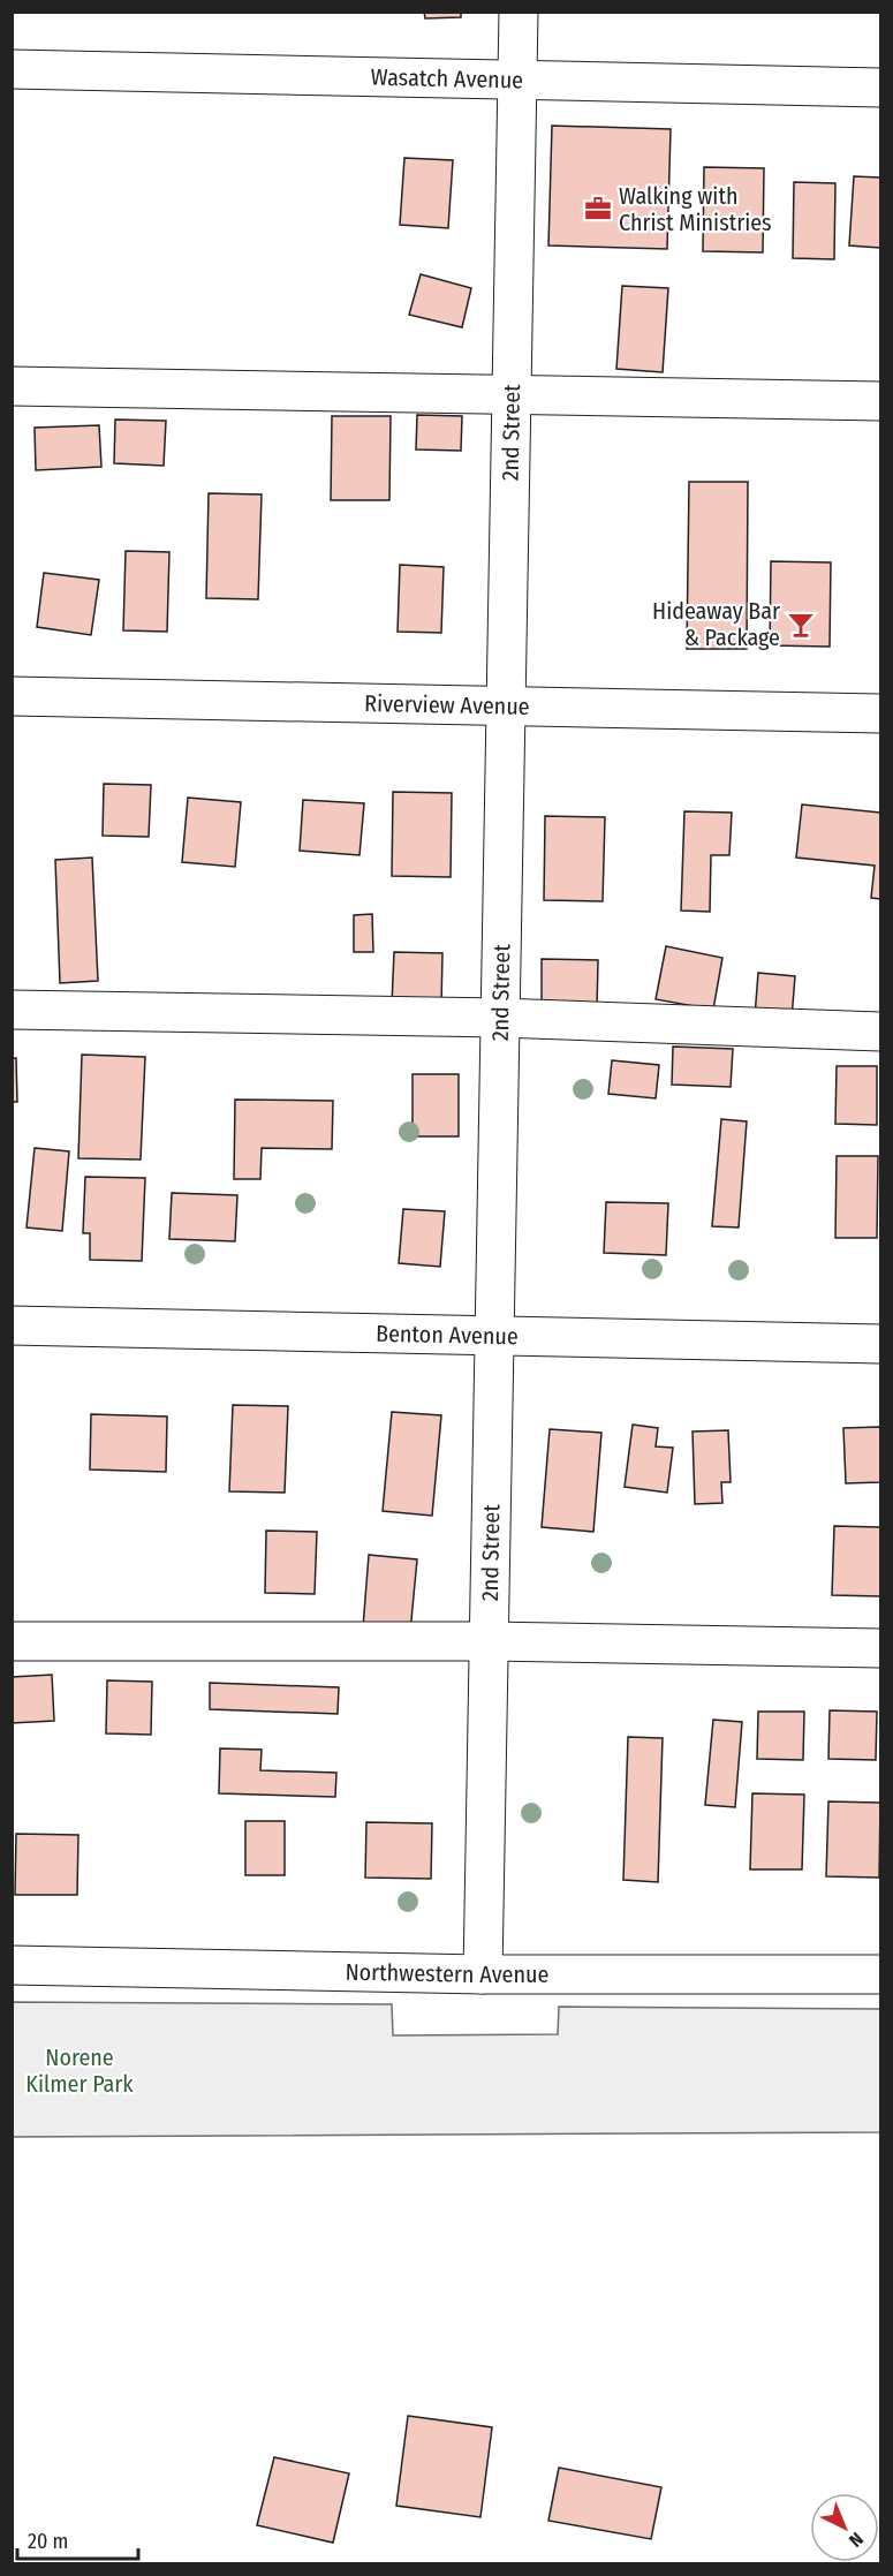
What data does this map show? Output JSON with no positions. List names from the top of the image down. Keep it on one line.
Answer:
{"streets":{"street":["Wasatch Avenue","2nd Street","Riverview Avenue","Benton Avenue","Northwestern Avenue"]},"crossings":[["Wasatch Avenue","2nd Street"],["2nd Street","Riverview Avenue"],["2nd Street","Benton Avenue"],["2nd Street","Northwestern Avenue"]],"parks":["Norene Kilmer Park"],"places":{"office":["Walking with Christ Ministries"],"bar":["Hideaway Bar & Package"]},"scale_bar":"20 m","north":"bottom right"}
